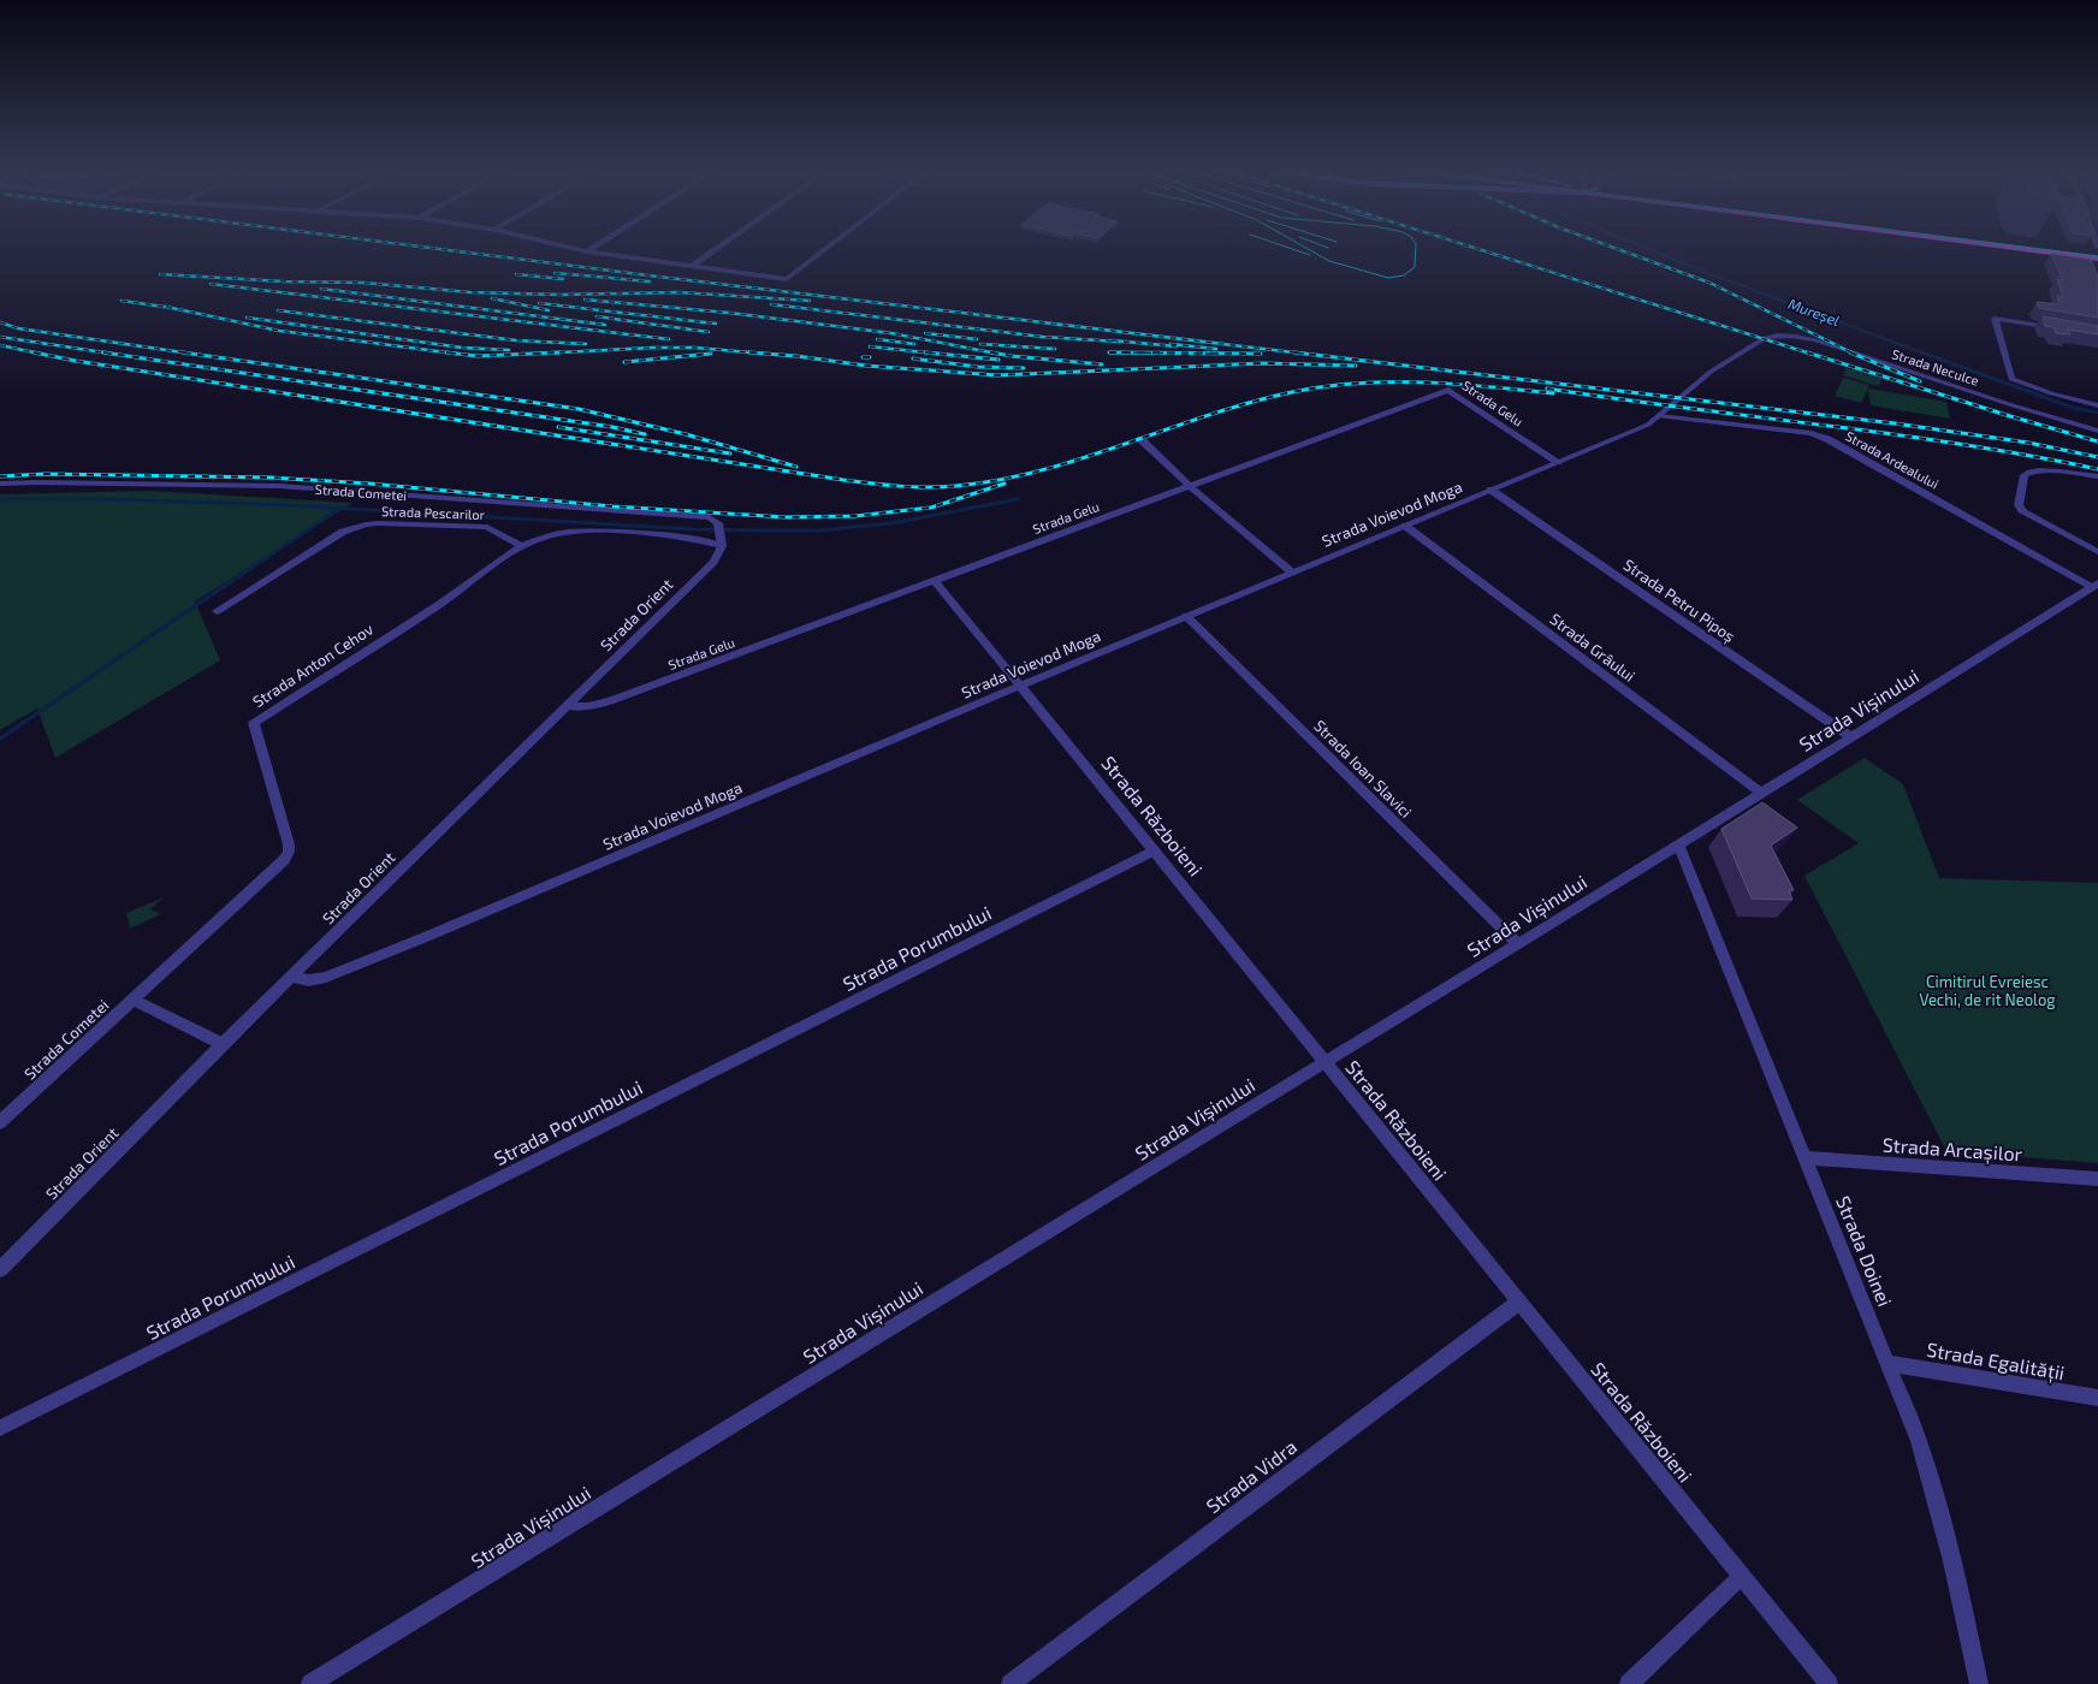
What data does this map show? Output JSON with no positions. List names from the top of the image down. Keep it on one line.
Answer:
{"streets":{"street":["Strada Neculce","Strada Gelu","Strada Ardealului","Strada Cometei","Strada Pescarilor","Strada Voievod Moga","Strada Petru Pipoș","Strada Orient","Strada Grâului","Strada Anton Cehov","Strada Vișinului","Strada Ioan Slavici","Strada Războieni","Strada Porumbului","Strada Arcașilor","Strada Doinei","Strada Egalității","Strada Vidra"]},"crossings":[["Strada Neculce","Strada Voievod Moga"],["Strada Gelu","Strada Voievod Moga"],["Strada Gelu","Strada Orient"],["Strada Gelu","Strada Războieni"],["Strada Ardealului","Strada Voievod Moga"],["Strada Ardealului","Strada Vișinului"],["Strada Cometei","Strada Orient"],["Strada Cometei","Strada Anton Cehov"],["Strada Pescarilor","Strada Anton Cehov"],["Strada Voievod Moga","Strada Petru Pipoș"],["Strada Voievod Moga","Strada Orient"],["Strada Voievod Moga","Strada Grâului"],["Strada Voievod Moga","Strada Ioan Slavici"],["Strada Voievod Moga","Strada Războieni"],["Strada Petru Pipoș","Strada Vișinului"],["Strada Grâului","Strada Vișinului"],["Strada Vișinului","Strada Ioan Slavici"],["Strada Vișinului","Strada Războieni"],["Strada Vișinului","Strada Doinei"],["Strada Războieni","Strada Porumbului"],["Strada Războieni","Strada Vidra"],["Strada Arcașilor","Strada Doinei"],["Strada Doinei","Strada Egalității"]],"water":["Mureșel"],"parks":["Cimitirul Evreiesc Vechi, de rit Neolog"]}
